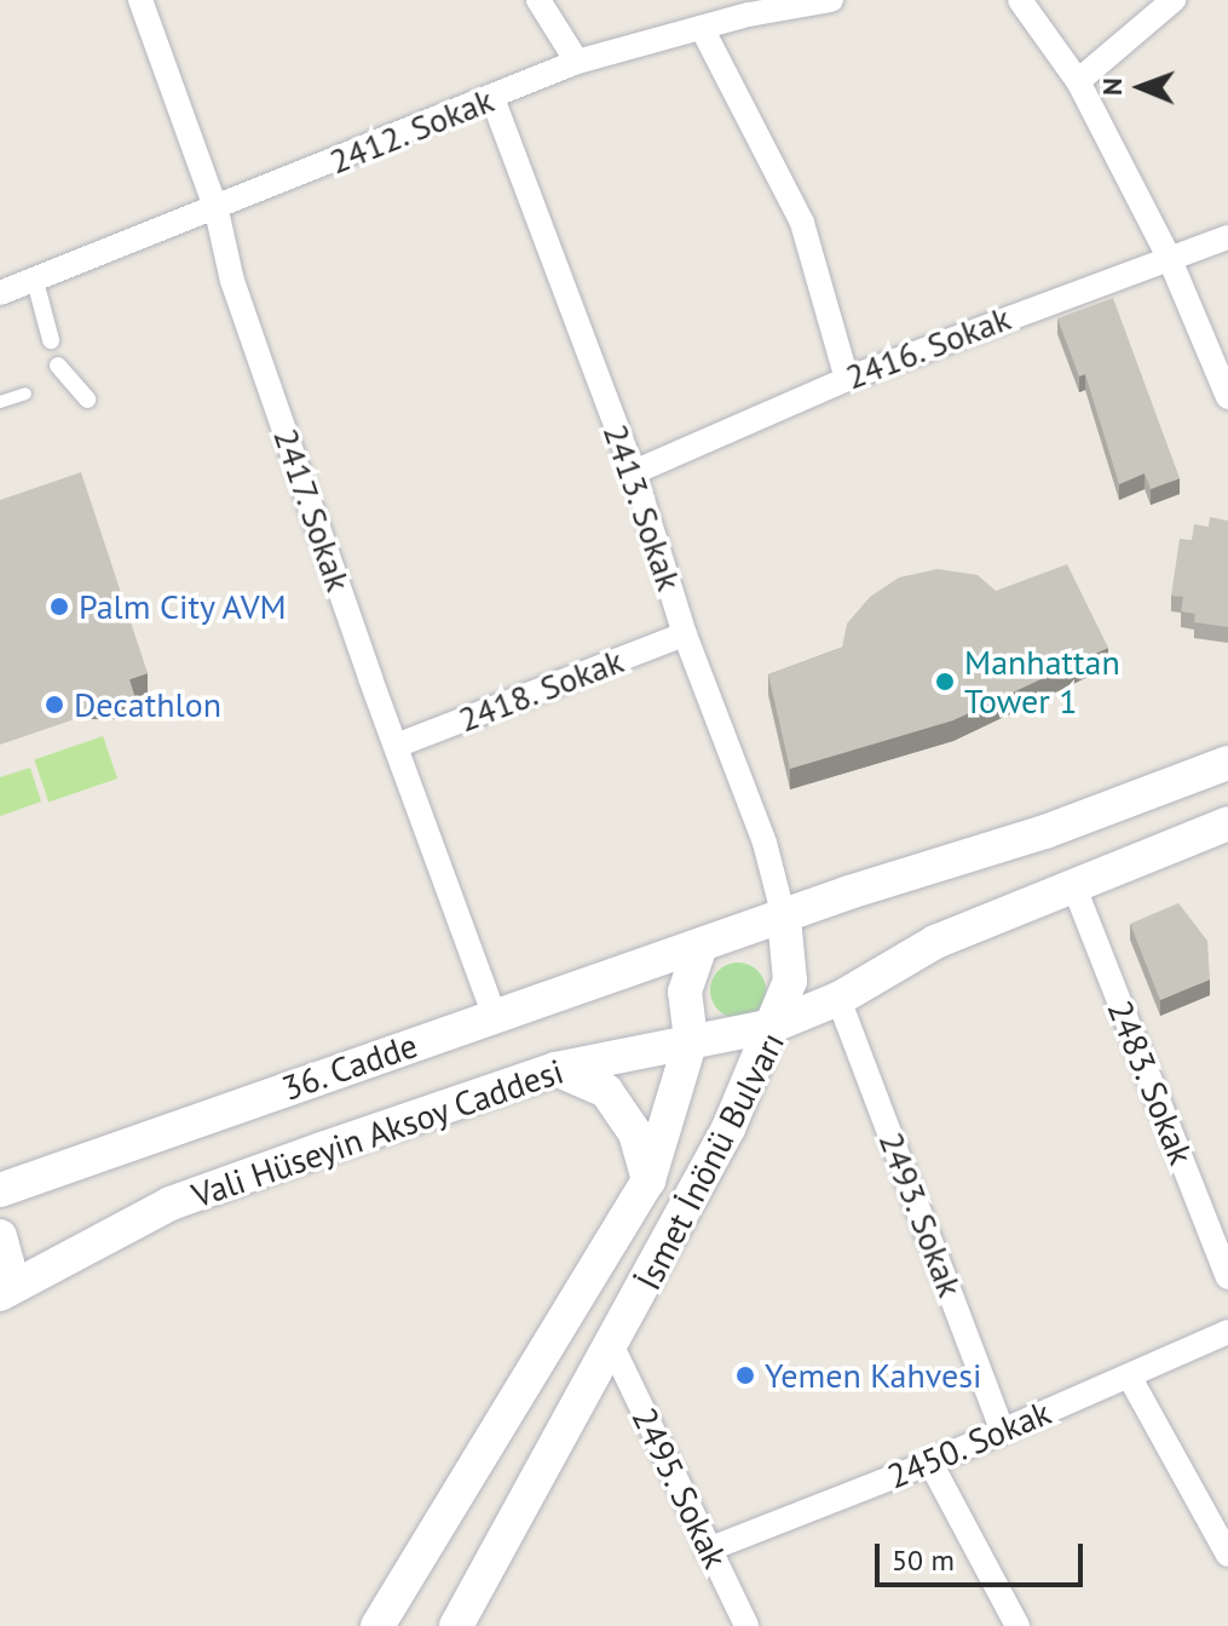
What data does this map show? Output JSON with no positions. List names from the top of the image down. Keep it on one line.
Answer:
{"streets":{"main road":["36. Cadde","Vali Hüseyin Aksoy Caddesi","İsmet İnönü Bulvarı"],"street":["2412. Sokak","2416. Sokak","2413. Sokak","2417. Sokak","2418. Sokak","2483. Sokak","2493. Sokak","2450. Sokak","2495. Sokak"]},"crossings":[["2412. Sokak","2413. Sokak"],["2412. Sokak","2417. Sokak"],["2416. Sokak","2413. Sokak"],["2413. Sokak","2418. Sokak"],["2417. Sokak","2418. Sokak"],["2417. Sokak","36. Cadde"],["2483. Sokak","İsmet İnönü Bulvarı"],["Vali Hüseyin Aksoy Caddesi","İsmet İnönü Bulvarı"],["İsmet İnönü Bulvarı","2493. Sokak"],["İsmet İnönü Bulvarı","2495. Sokak"],["2493. Sokak","2450. Sokak"],["2450. Sokak","2495. Sokak"]],"places":["Palm City AVM","Manhattan Tower 1","Decathlon","Yemen Kahvesi"],"scale_bar":"50 m","north":"left"}
